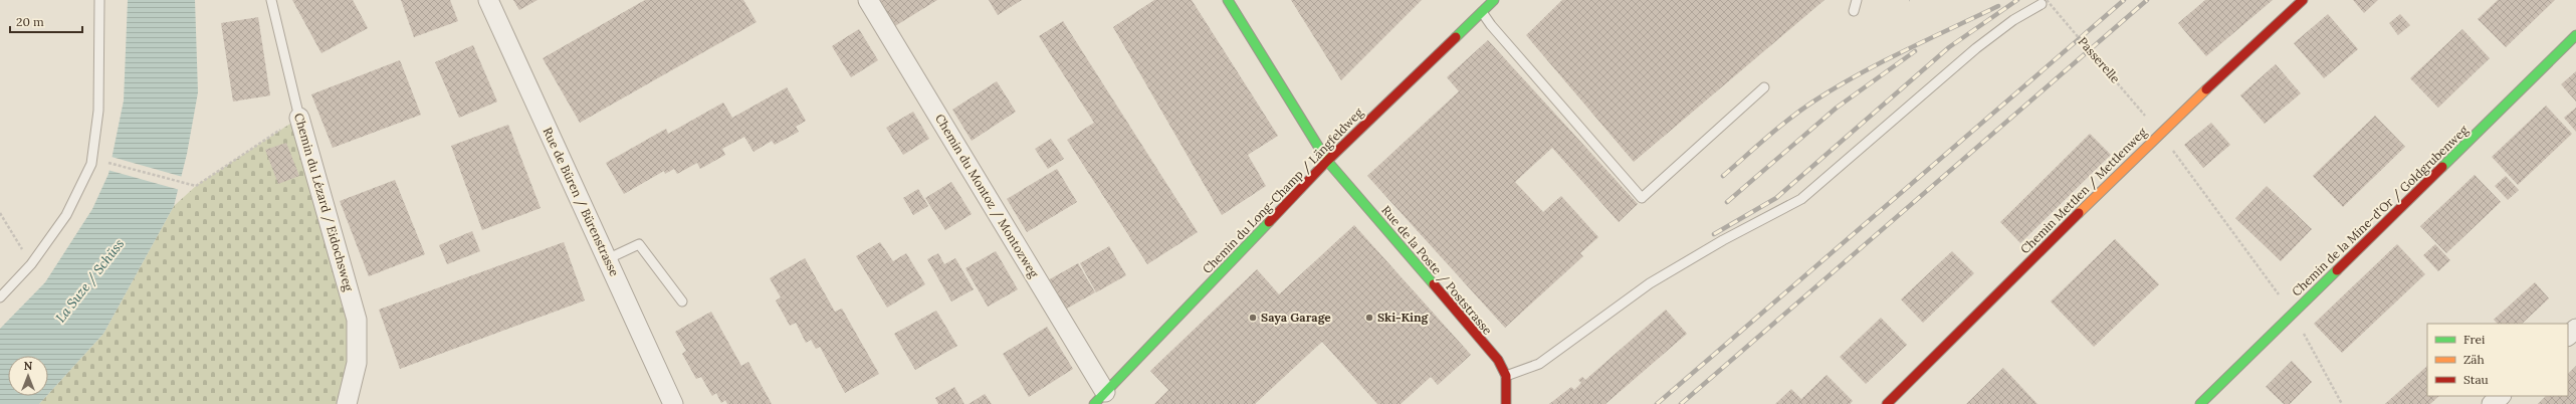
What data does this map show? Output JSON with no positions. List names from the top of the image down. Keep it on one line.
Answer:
{"streets":{"street":["Chemin du Long-Champ / Längfeldweg","Chemin Mettlen / Mettlenweg","Chemin du Montoz / Montozweg","Chemin du Lézard / Eidochsweg","Rue de Büren / Bürenstrasse","Chemin de la Mine-d'Or / Goldgrubenweg","Rue de la Poste / Poststrasse"],"path":["Passerelle"]},"crossings":[["Chemin du Long-Champ / Längfeldweg","Chemin du Montoz / Montozweg"],["Chemin du Long-Champ / Längfeldweg","Rue de la Poste / Poststrasse"]],"water":["La Suze / Schüss"],"places":["Saya Garage","Ski-King"],"legend":["Frei","Zäh","Stau"],"scale_bar":"20 m","north":"top"}
